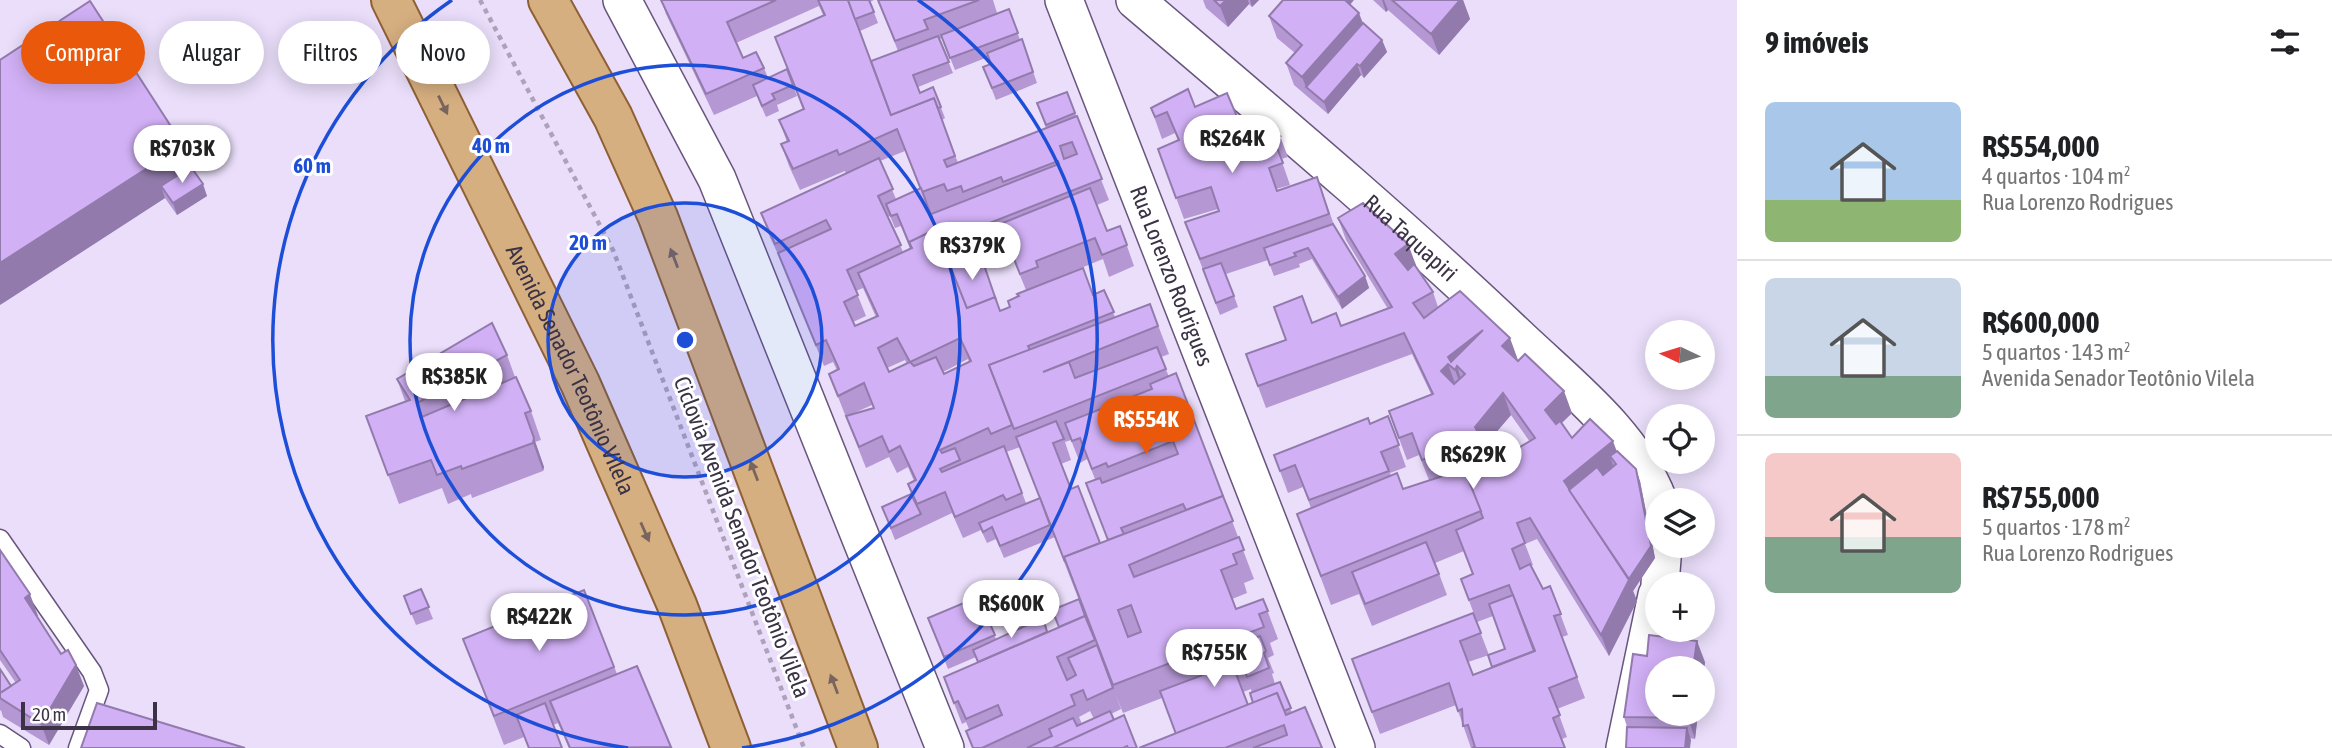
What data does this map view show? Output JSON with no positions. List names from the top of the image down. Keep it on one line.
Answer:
{"streets":{"main road":["Avenida Senador Teotônio Vilela"],"street":["Rua Taquapiri","Rua Lorenzo Rodrigues"],"path":["Ciclovia Avenida Senador Teotônio Vilela"]},"scale_bar":"20 m","north":"left","page":{"heading":"9 imóveis","chip":["Comprar","Alugar","Filtros","Novo"],"list":[{"name":"R$554,000","note":"4 quartos · 104 m² · Rua Lorenzo Rodrigues"},{"name":"R$600,000","note":"5 quartos · 143 m² · Avenida Senador Teotônio Vilela"},{"name":"R$755,000","note":"5 quartos · 178 m² · Rua Lorenzo Rodrigues"}],"price":["R$264K","R$703K","R$379K","R$385K","R$554K","R$629K","R$600K","R$422K","R$755K"],"map_buttons":["+","−"],"scale":"20 m"},"rings":["40 m","60 m","20 m"]}
